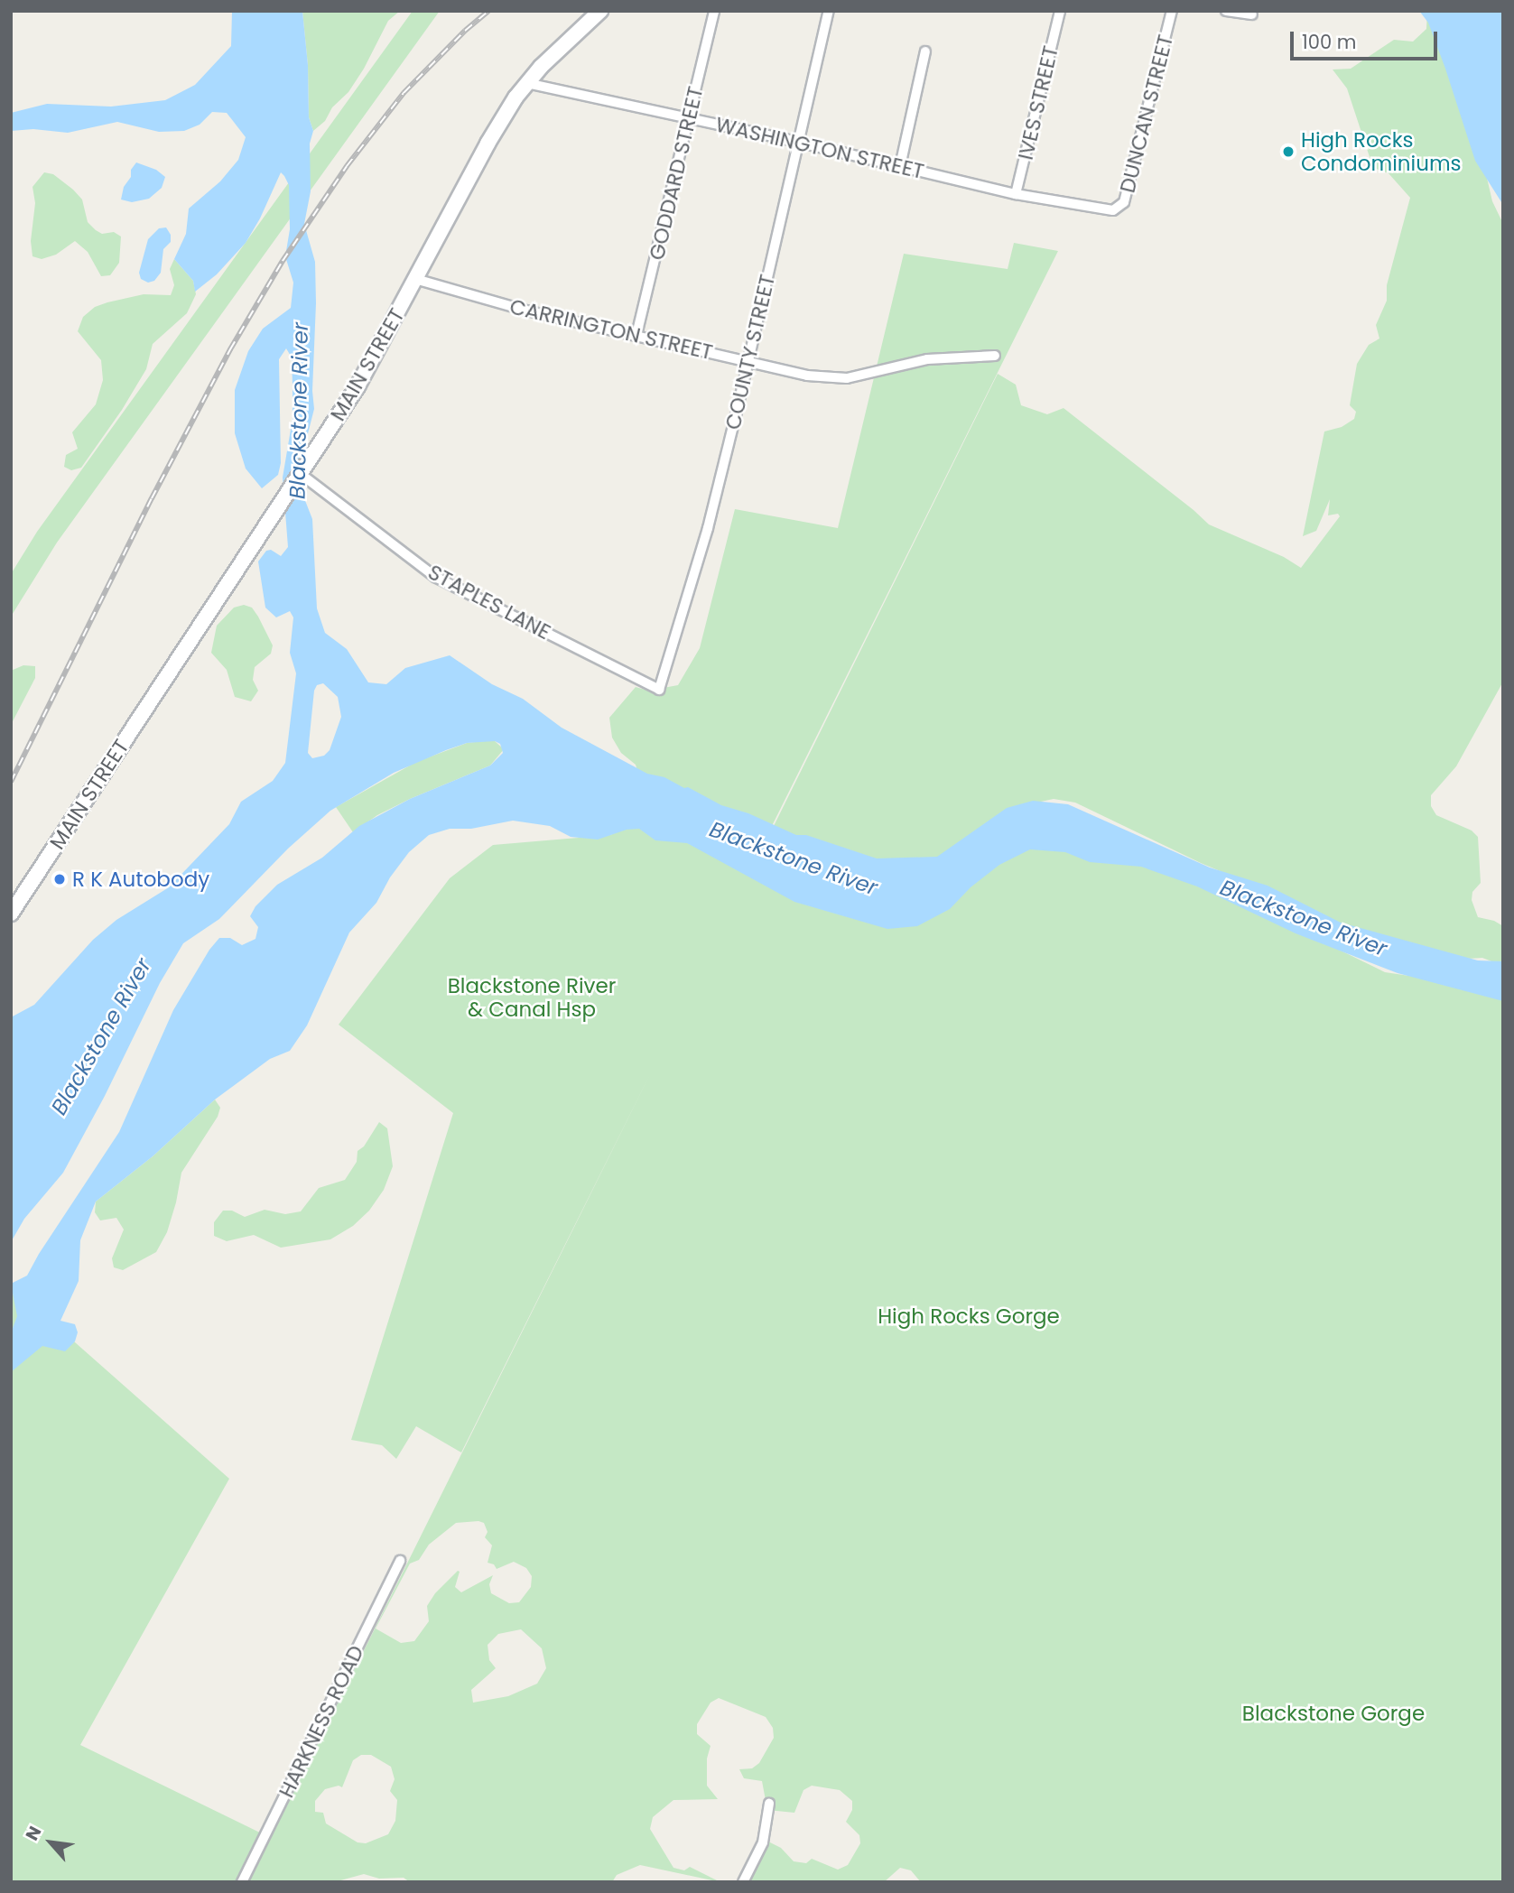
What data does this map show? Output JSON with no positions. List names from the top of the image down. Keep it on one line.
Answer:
{"streets":{"main road":["MAIN STREET"],"street":["IVES STREET","DUNCAN STREET","WASHINGTON STREET","GODDARD STREET","CARRINGTON STREET","COUNTY STREET","STAPLES LANE","HARKNESS ROAD"]},"crossings":[["IVES STREET","WASHINGTON STREET"],["DUNCAN STREET","WASHINGTON STREET"],["WASHINGTON STREET","GODDARD STREET"],["WASHINGTON STREET","COUNTY STREET"],["WASHINGTON STREET","MAIN STREET"],["GODDARD STREET","CARRINGTON STREET"],["CARRINGTON STREET","COUNTY STREET"],["CARRINGTON STREET","MAIN STREET"],["COUNTY STREET","STAPLES LANE"],["MAIN STREET","STAPLES LANE"]],"water":["Blackstone River"],"parks":["Blackstone River & Canal Hsp","High Rocks Gorge","Blackstone Gorge"],"places":["High Rocks Condominiums","R K Autobody"],"scale_bar":"100 m","north":"top left"}
